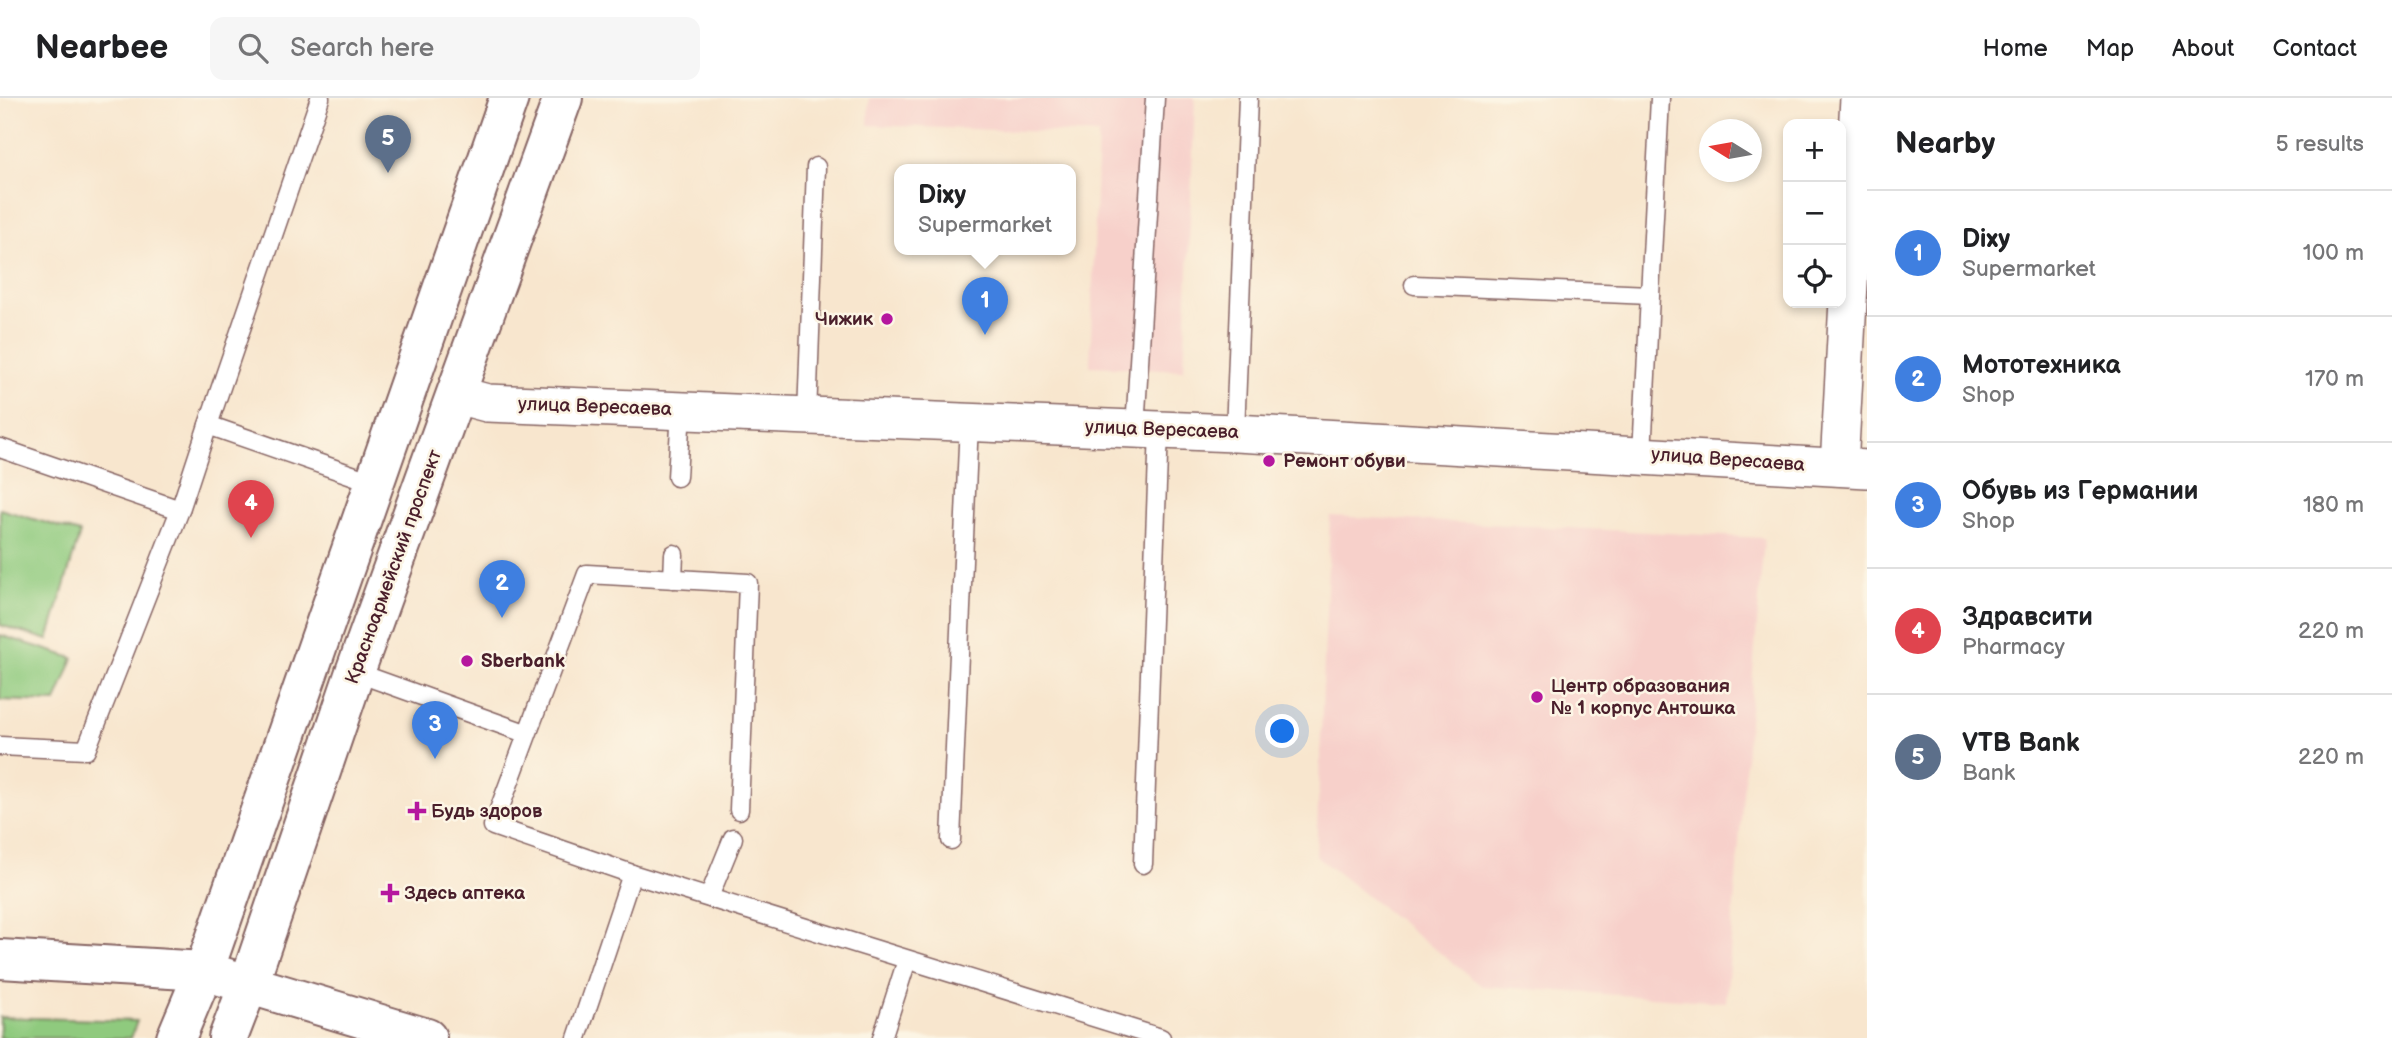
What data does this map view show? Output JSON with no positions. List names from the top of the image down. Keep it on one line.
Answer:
{"streets":{"main road":["Красноармейский проспект"],"street":["улица Вересаева"]},"crossings":[["улица Вересаева","Красноармейский проспект"]],"places":{"other":["Чижик","Ремонт обуви","Sberbank","Центр образования № 1 корпус Антошка"],"health":["Будь здоров","Здесь аптека"]},"north":"left","page":{"header":"Nearbee","search":"Search here","nav":["Home","Map","About","Contact"],"heading":["Nearby","5 results"],"pins":["5","1","4","2","3"],"map_buttons":["+","−"],"popup":["Dixy","Supermarket"],"list":[{"mark":"1","name":"Dixy","note":"Supermarket","value":"100 m"},{"mark":"2","name":"Мототехника","note":"Shop","value":"170 m"},{"mark":"3","name":"Обувь из Германии","note":"Shop","value":"180 m"},{"mark":"4","name":"Здравсити","note":"Pharmacy","value":"220 m"},{"mark":"5","name":"VTB Bank","note":"Bank","value":"220 m"}]}}
